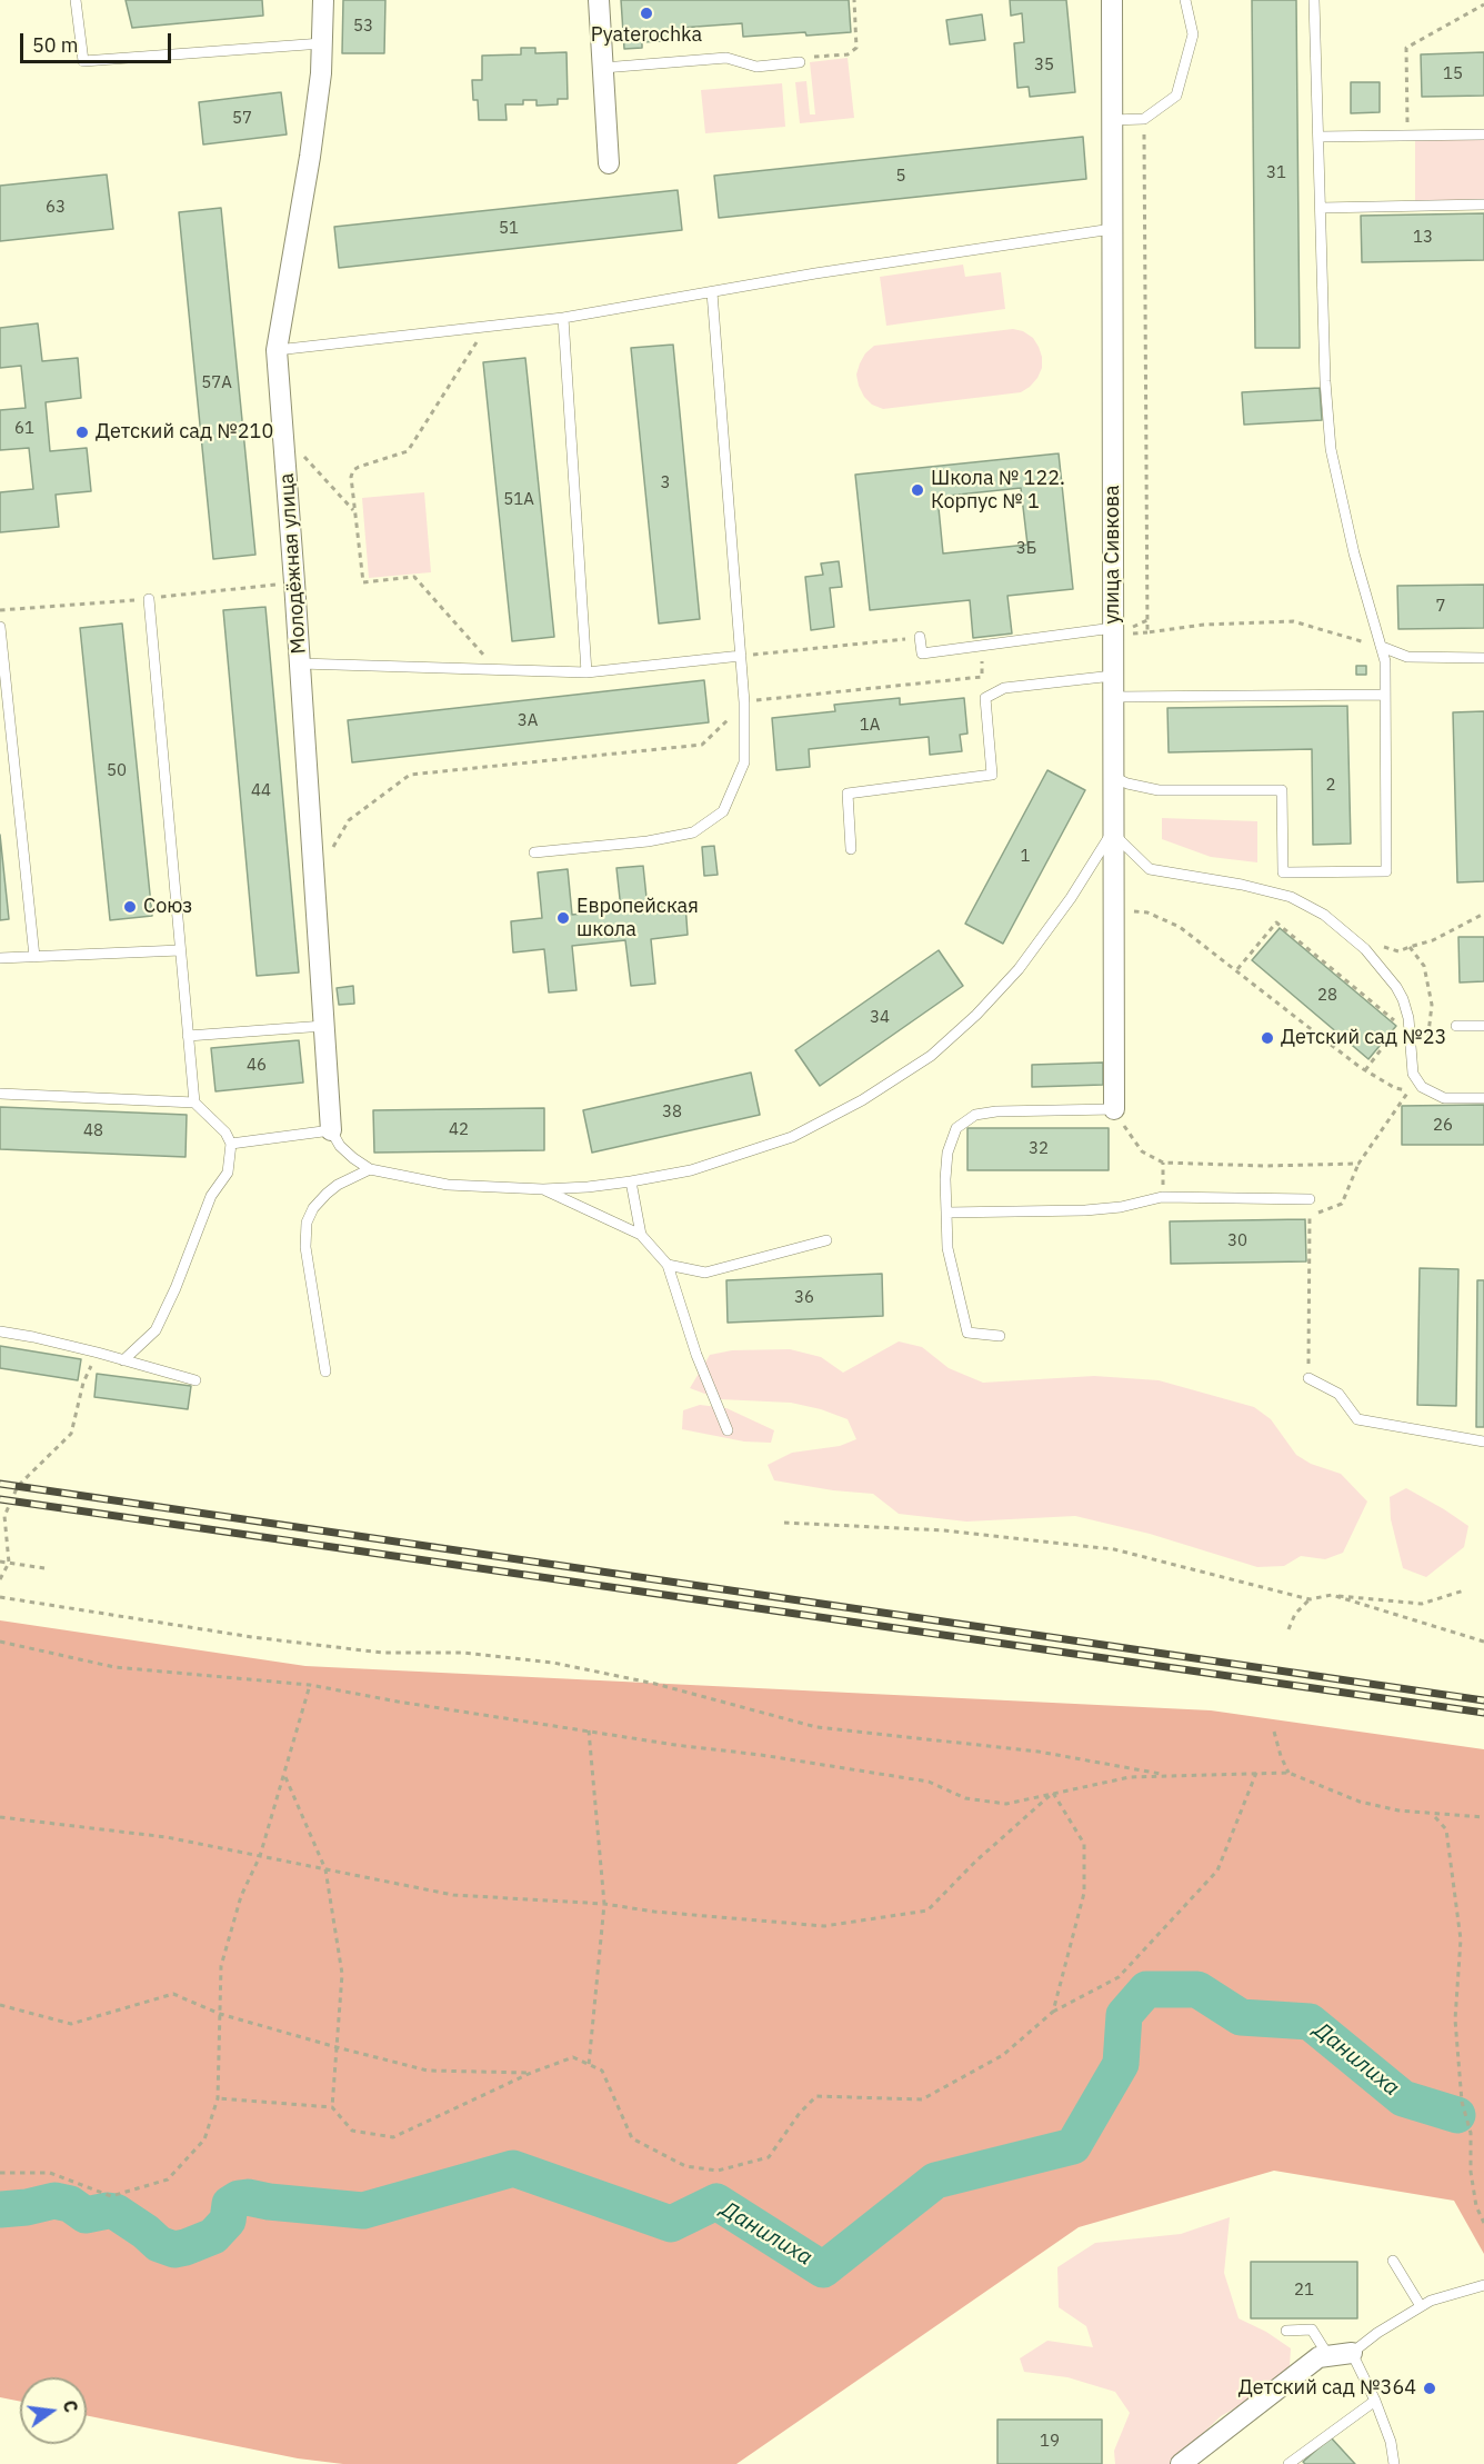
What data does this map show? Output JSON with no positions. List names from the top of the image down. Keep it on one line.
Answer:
{"streets":{"street":["улица Сивкова","Молодёжная улица"]},"water":["Данилиха"],"places":["Pyaterochka","Детский сад №210","Школа № 122. Корпус № 1","Союз","Европейская школа","Детский сад №23","Детский сад №364"],"house_numbers":["53","35","15","57","31","5","63","51","13","57А","61","3","51А","3Б","7","3А","1А","50","2","44","1","28","34","46","38","26","42","48","32","30","36","21","19"],"scale_bar":"50 m","north":"right"}
